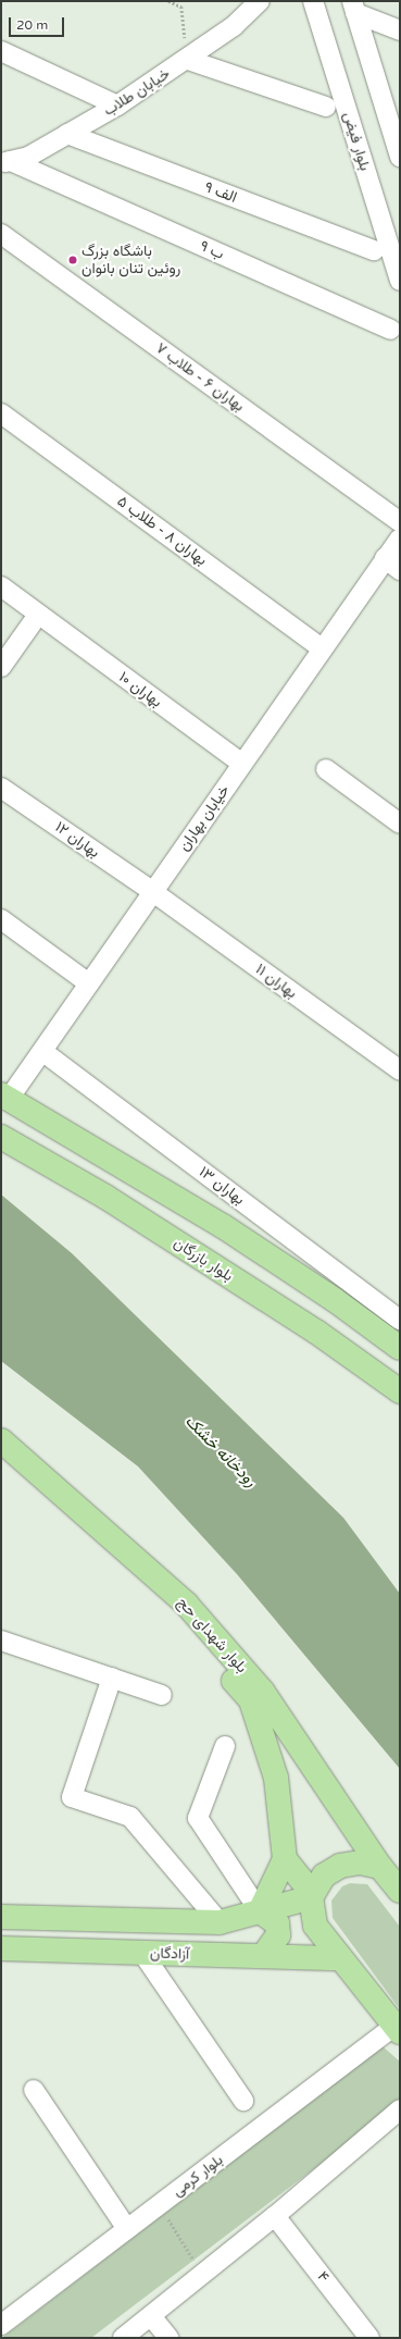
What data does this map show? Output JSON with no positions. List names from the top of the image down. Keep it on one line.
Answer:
{"streets":{"main road":["بلوار بازرگان","بلوار شهدای حج","آزادگان"],"street":["خیابان طلاب","بلوار فیض","۹ الف","۹ ب","بهاران ۶ - طلاب ۷","بهاران ۸ - طلاب ۵","بهاران ۱۰","خیابان بهاران","بهاران ۱۲","بهاران ۱۱","بهاران ۱۳","بلوار کرمی","۴"]},"crossings":[["خیابان طلاب","۹ الف"],["خیابان طلاب","۹ ب"],["بهاران ۸ - طلاب ۵","خیابان بهاران"],["بهاران ۱۰","خیابان بهاران"],["خیابان بهاران","بهاران ۱۲"],["خیابان بهاران","بهاران ۱۱"],["خیابان بهاران","بهاران ۱۳"],["بهاران ۱۲","بهاران ۱۱"]],"water":["رودخانه خشک"],"places":["باشگاه بزرگ روئین تنان بانوان"],"scale_bar":"20 m"}
